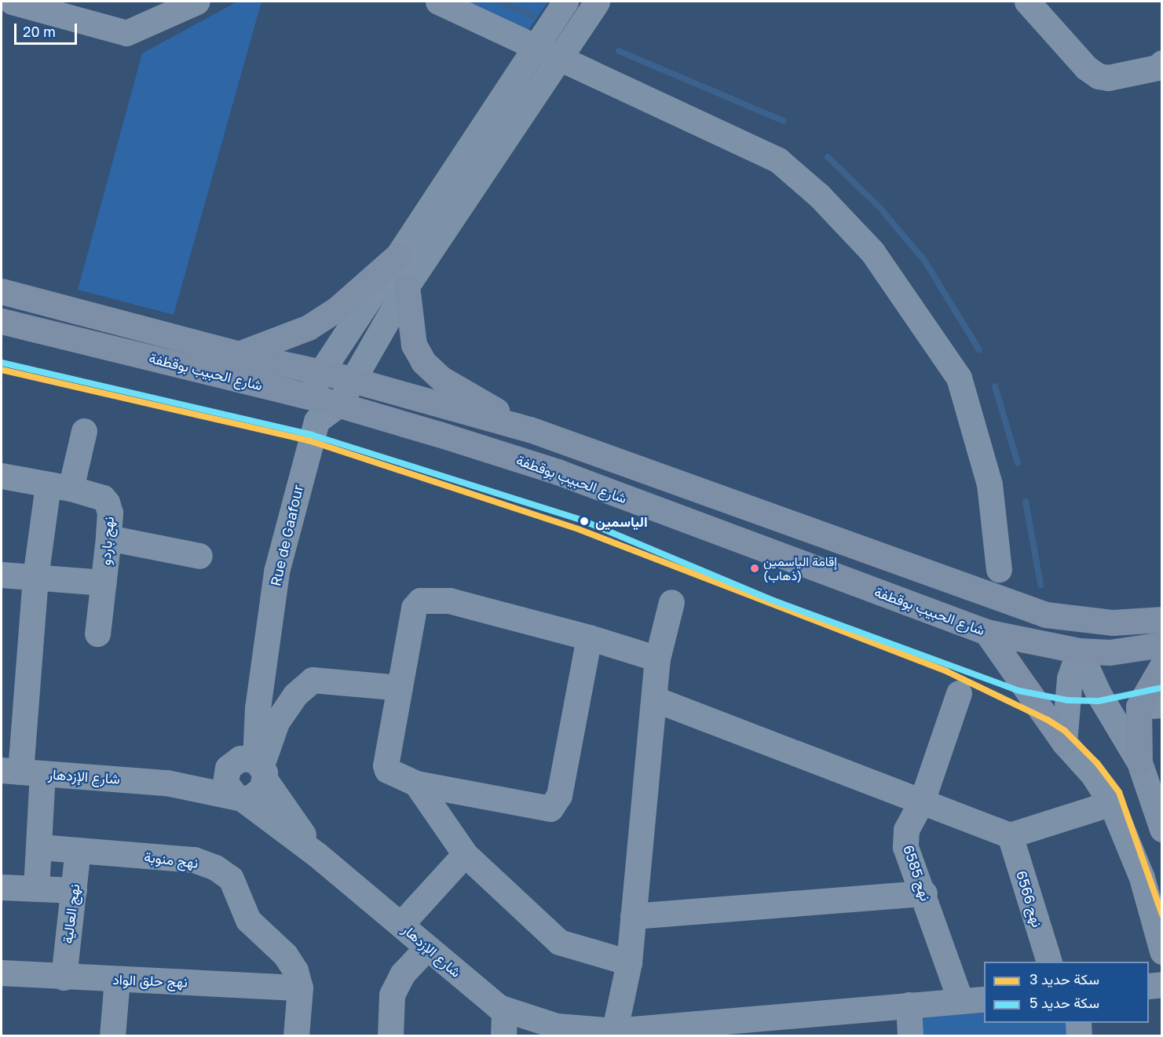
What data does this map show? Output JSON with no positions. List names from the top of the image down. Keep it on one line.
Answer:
{"streets":{"main road":["شارع الحبيب بوقطفة"],"street":["Rue de Gaafour","نهج باردو","شارع الإزدهار","نهج منوبة","نهج 6585","نهج 6566","نهج العالية","نهج حلق الواد"]},"crossings":[["شارع الحبيب بوقطفة","Rue de Gaafour"],["شارع الإزدهار","نهج 6585"],["نهج منوبة","نهج العالية"],["نهج منوبة","نهج حلق الواد"],["نهج العالية","نهج حلق الواد"]],"places":["الياسمين","إقامة الياسمين (ذهاب)"],"lines":["rail line 5","rail line 3"],"legend":["سكة حديد 3","سكة حديد 5"],"scale_bar":"20 m"}
